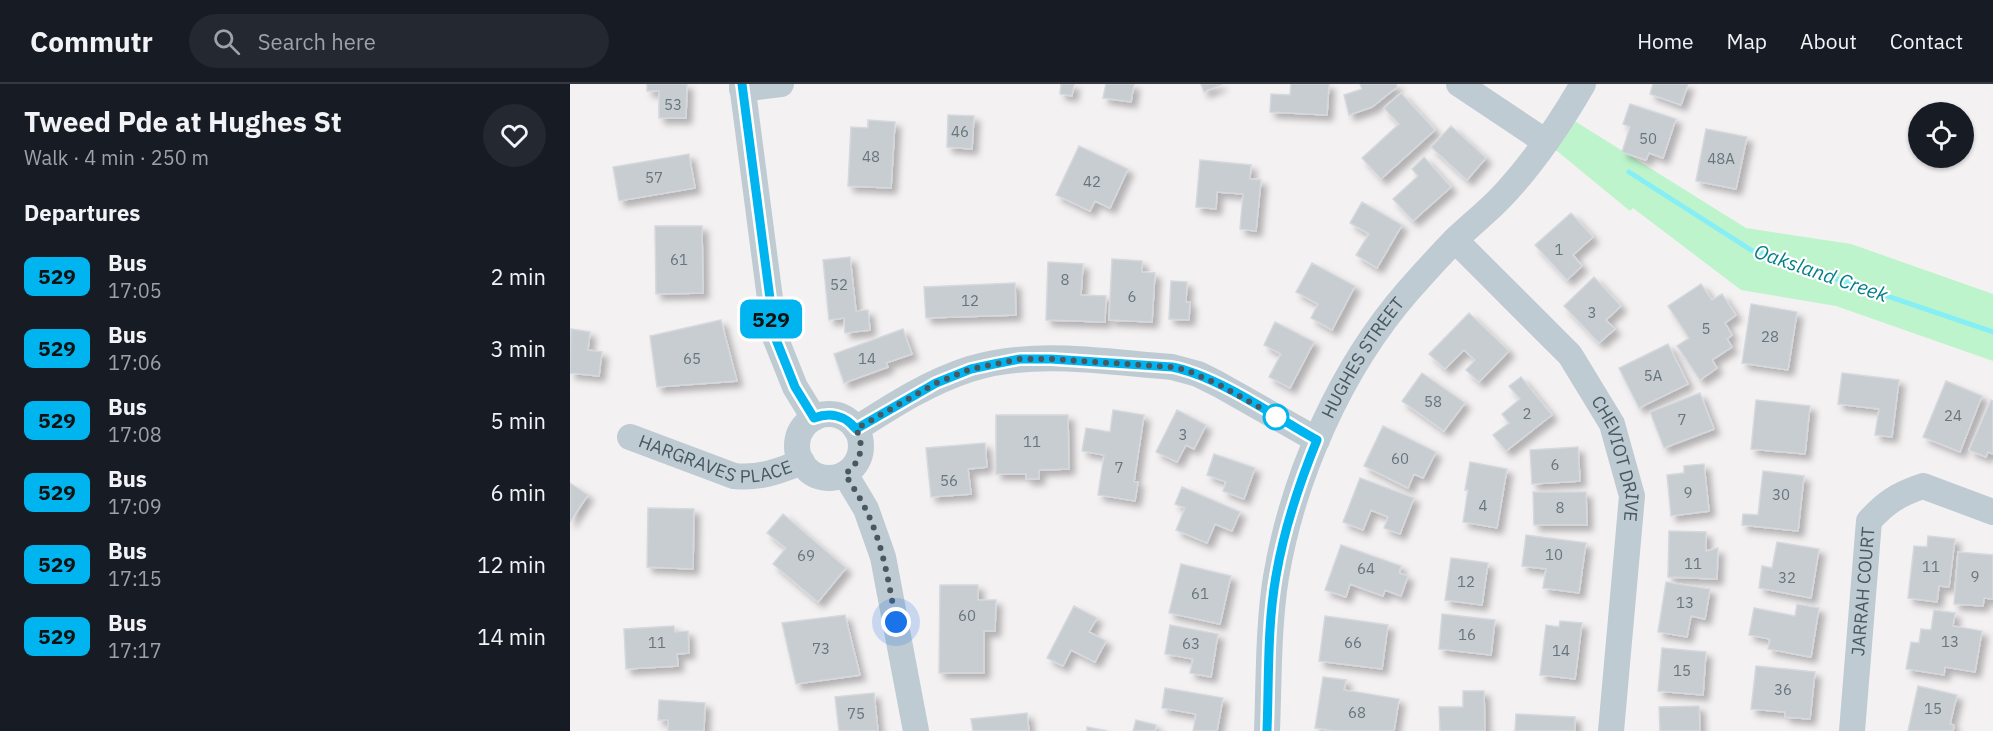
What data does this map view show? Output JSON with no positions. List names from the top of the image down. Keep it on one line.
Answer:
{"streets":{"street":["HUGHES STREET","HARGRAVES PLACE","CHEVIOT DRIVE","JARRAH COURT"]},"crossings":[["HUGHES STREET","CHEVIOT DRIVE"]],"water":["Oaksland Creek"],"lines":["bus line 529"],"house_numbers":["53","46","50","48","48A","57","42","1","61","8","52","6","12","3","5","28","65","14","5A","58","2","24","7","3","11","60","6","7","56","9","30","4","8","10","69","11","11","64","9","32","12","61","13","60","16","13","11","66","63","73","14","15","36","15","68","75"],"page":{"header":"Commutr","search":"Search here","nav":["Home","Map","About","Contact"],"heading":[["Tweed Pde at Hughes St","Walk · 4 min · 250 m"],"Departures"],"on_map":"529","list":[{"mark":"529","name":"Bus","note":"17:05","value":"2 min"},{"mark":"529","name":"Bus","note":"17:06","value":"3 min"},{"mark":"529","name":"Bus","note":"17:08","value":"5 min"},{"mark":"529","name":"Bus","note":"17:09","value":"6 min"},{"mark":"529","name":"Bus","note":"17:15","value":"12 min"},{"mark":"529","name":"Bus","note":"17:17","value":"14 min"}]}}
